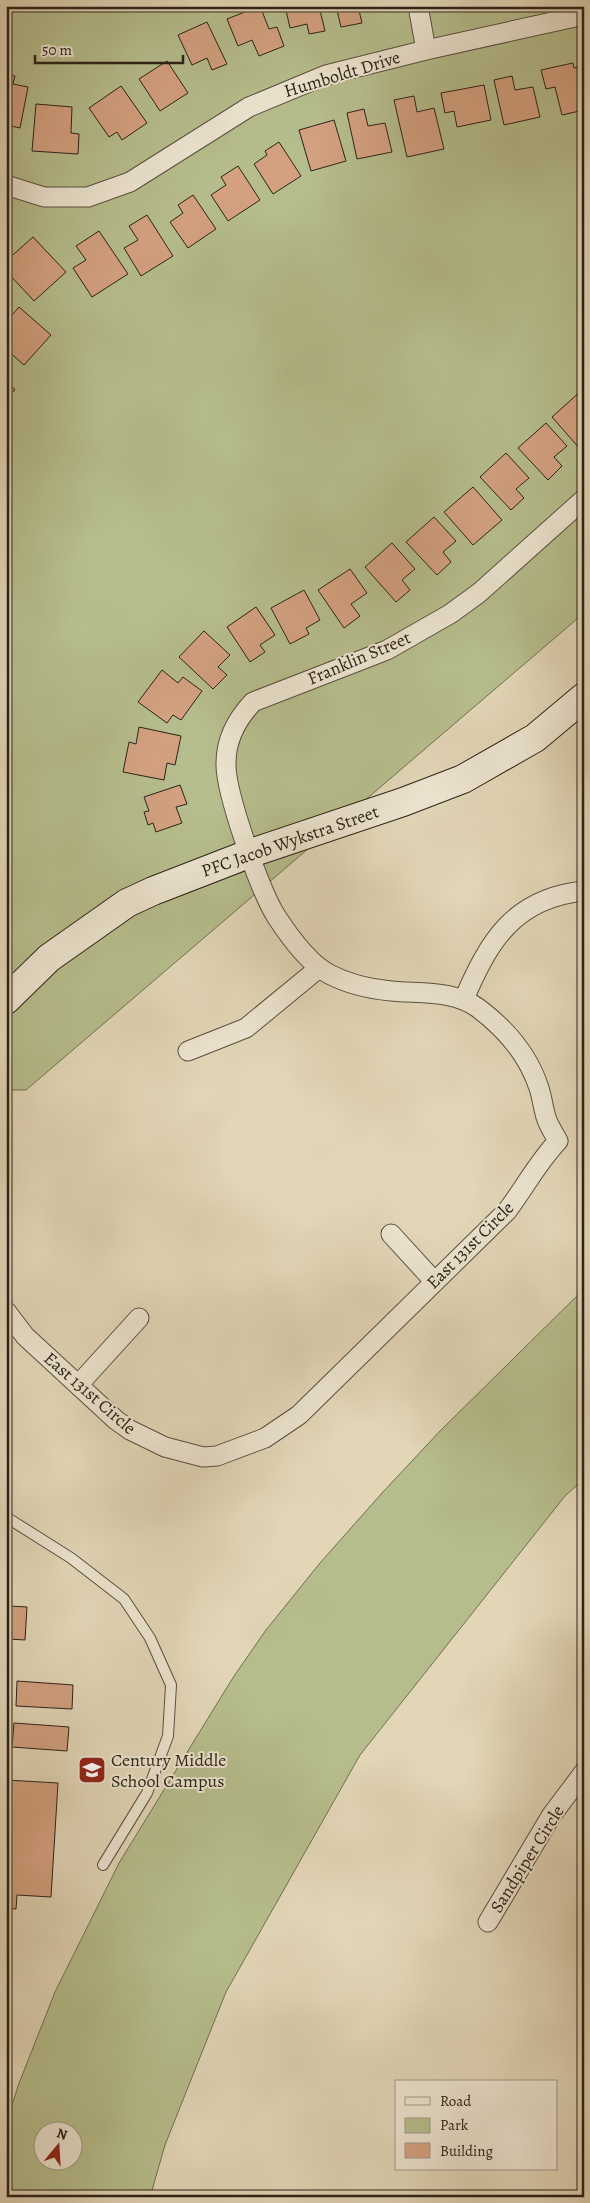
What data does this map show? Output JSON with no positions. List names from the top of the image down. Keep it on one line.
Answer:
{"streets":{"street":["Humboldt Drive","Franklin Street","PFC Jacob Wykstra Street","East 131st Circle","Sandpiper Circle"]},"crossings":[["Franklin Street","PFC Jacob Wykstra Street"],["Franklin Street","East 131st Circle"],["PFC Jacob Wykstra Street","East 131st Circle"]],"places":{"school or university":["Century Middle School Campus"]},"legend":["Road","Park","Building"],"scale_bar":"50 m","north":"top"}
